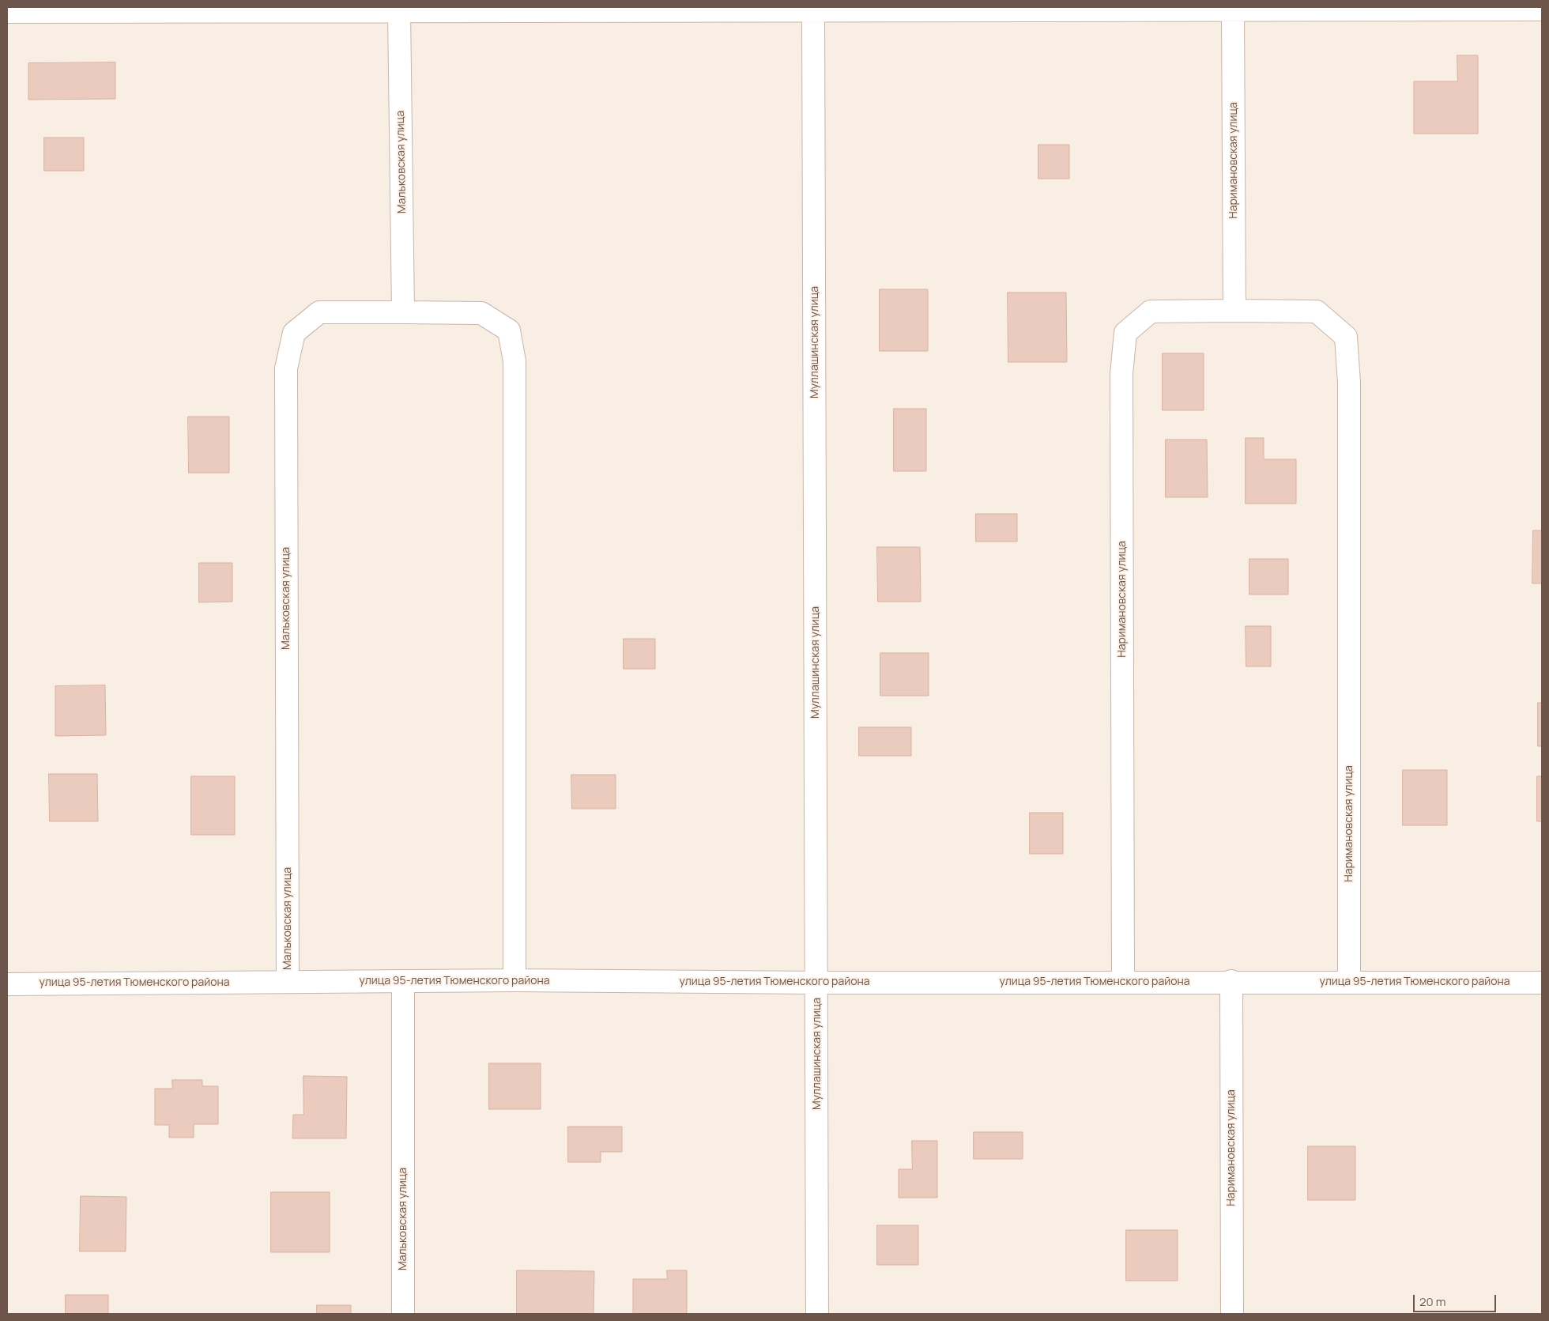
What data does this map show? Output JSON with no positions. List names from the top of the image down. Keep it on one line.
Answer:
{"streets":{"street":["Наримановская улица","Мальковская улица","Муллашинская улица","улица 95-летия Тюменского района"]},"crossings":[["Наримановская улица","улица 95-летия Тюменского района"],["Мальковская улица","улица 95-летия Тюменского района"],["Муллашинская улица","улица 95-летия Тюменского района"]],"scale_bar":"20 m"}
